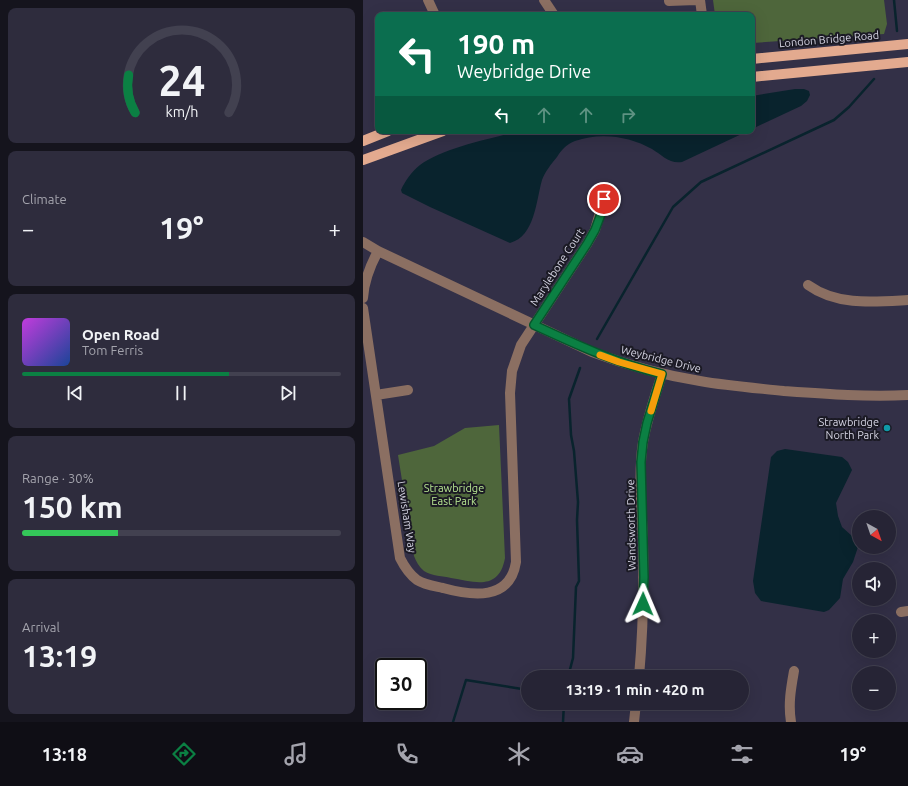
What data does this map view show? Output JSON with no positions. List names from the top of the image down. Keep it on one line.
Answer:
{"streets":{"main road":["London Bridge Road"],"street":["Marylebone Court","Weybridge Drive","Lewisham Way","Wandsworth Drive"]},"crossings":[["Marylebone Court","Weybridge Drive"],["Marylebone Court","Lewisham Way"],["Weybridge Drive","Lewisham Way"],["Weybridge Drive","Wandsworth Drive"]],"parks":["Strawbridge East Park"],"places":["Strawbridge North Park"],"north":"bottom right","page":{"turn":["190 m","Weybridge Drive"],"tile":["Climate",["Range · 30%","150 km"],["Arrival","13:19"]],"heat":["−","19°","+"],"song":["Open Road","Tom Ferris"],"map_buttons":["+","−"],"limit":"30","trip":"13:19 · 1 min · 420 m","tabs":["13:18","19°"],"gauge":["24","km/h"]}}
